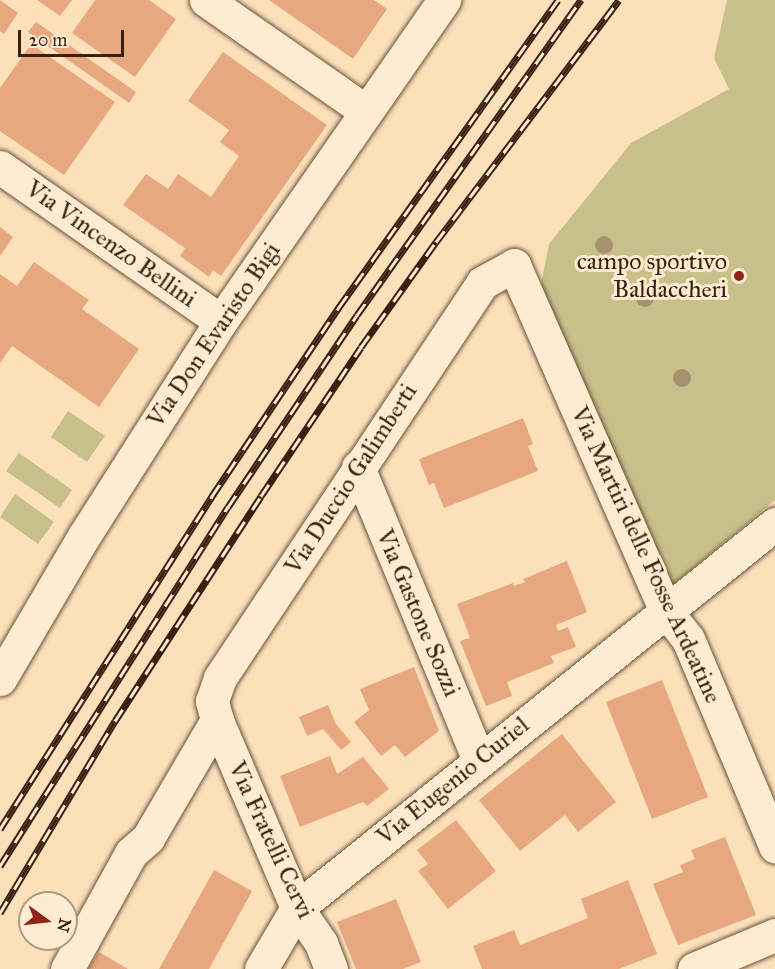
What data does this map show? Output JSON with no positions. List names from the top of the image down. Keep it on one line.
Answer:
{"streets":{"street":["Via Vincenzo Bellini","Via Don Evaristo Bigi","Via Duccio Galimberti","Via Martiri delle Fosse Ardeatine","Via Gastone Sozzi","Via Eugenio Curiel","Via Fratelli Cervi"]},"crossings":[["Via Vincenzo Bellini","Via Don Evaristo Bigi"],["Via Duccio Galimberti","Via Martiri delle Fosse Ardeatine"],["Via Duccio Galimberti","Via Gastone Sozzi"],["Via Duccio Galimberti","Via Fratelli Cervi"],["Via Martiri delle Fosse Ardeatine","Via Eugenio Curiel"],["Via Gastone Sozzi","Via Eugenio Curiel"],["Via Eugenio Curiel","Via Fratelli Cervi"]],"places":["campo sportivo Baldaccheri"],"scale_bar":"20 m","north":"right"}
